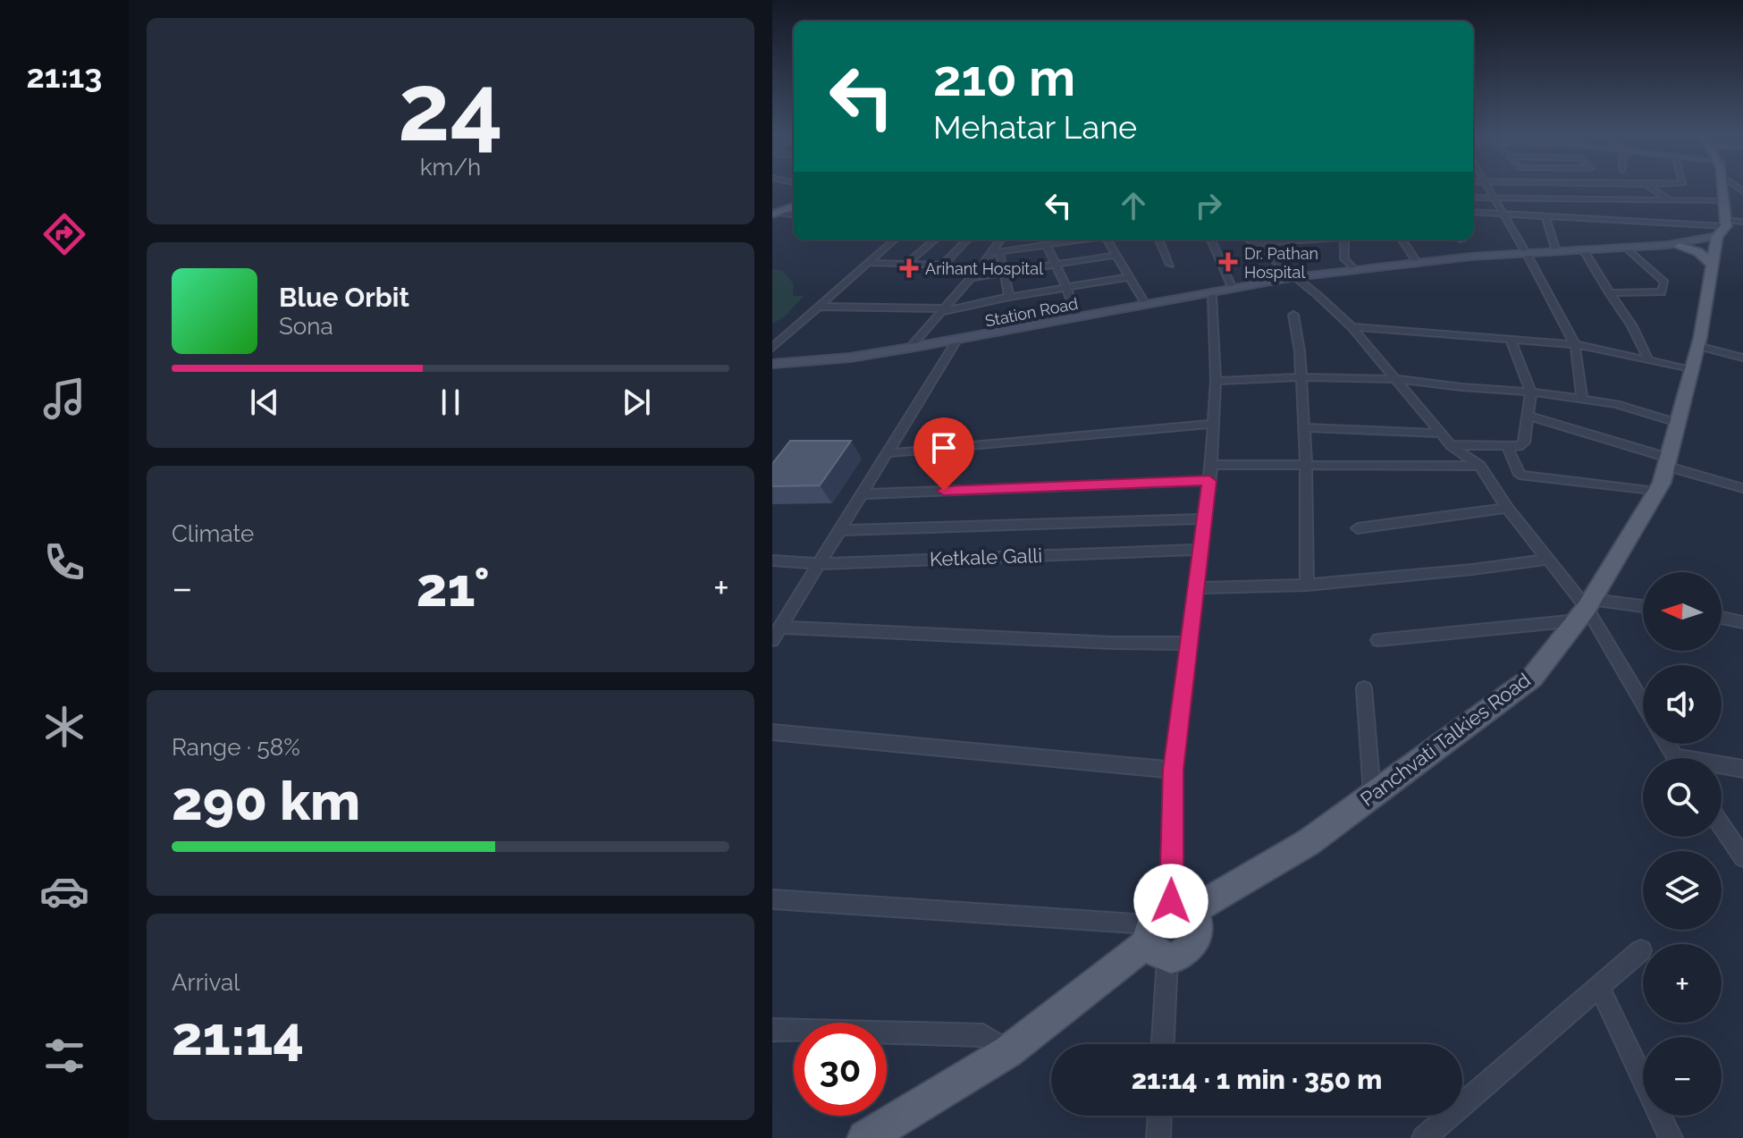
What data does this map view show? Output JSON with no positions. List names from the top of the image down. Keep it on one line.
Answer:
{"streets":{"main road":["Station Road","Panchvati Talkies Road"],"street":["Ketkale Galli"]},"places":{"health":["Dr. Pathan Hospital","Arihant Hospital"]},"north":"left","page":{"tabs":"21:13","tile":[["24","km/h"],"Climate",["Range · 58%","290 km"],["Arrival","21:14"]],"turn":["210 m","Mehatar Lane"],"song":["Blue Orbit","Sona"],"heat":["−","21°","+"],"map_buttons":["+","−"],"limit":"30","trip":"21:14 · 1 min · 350 m"}}
